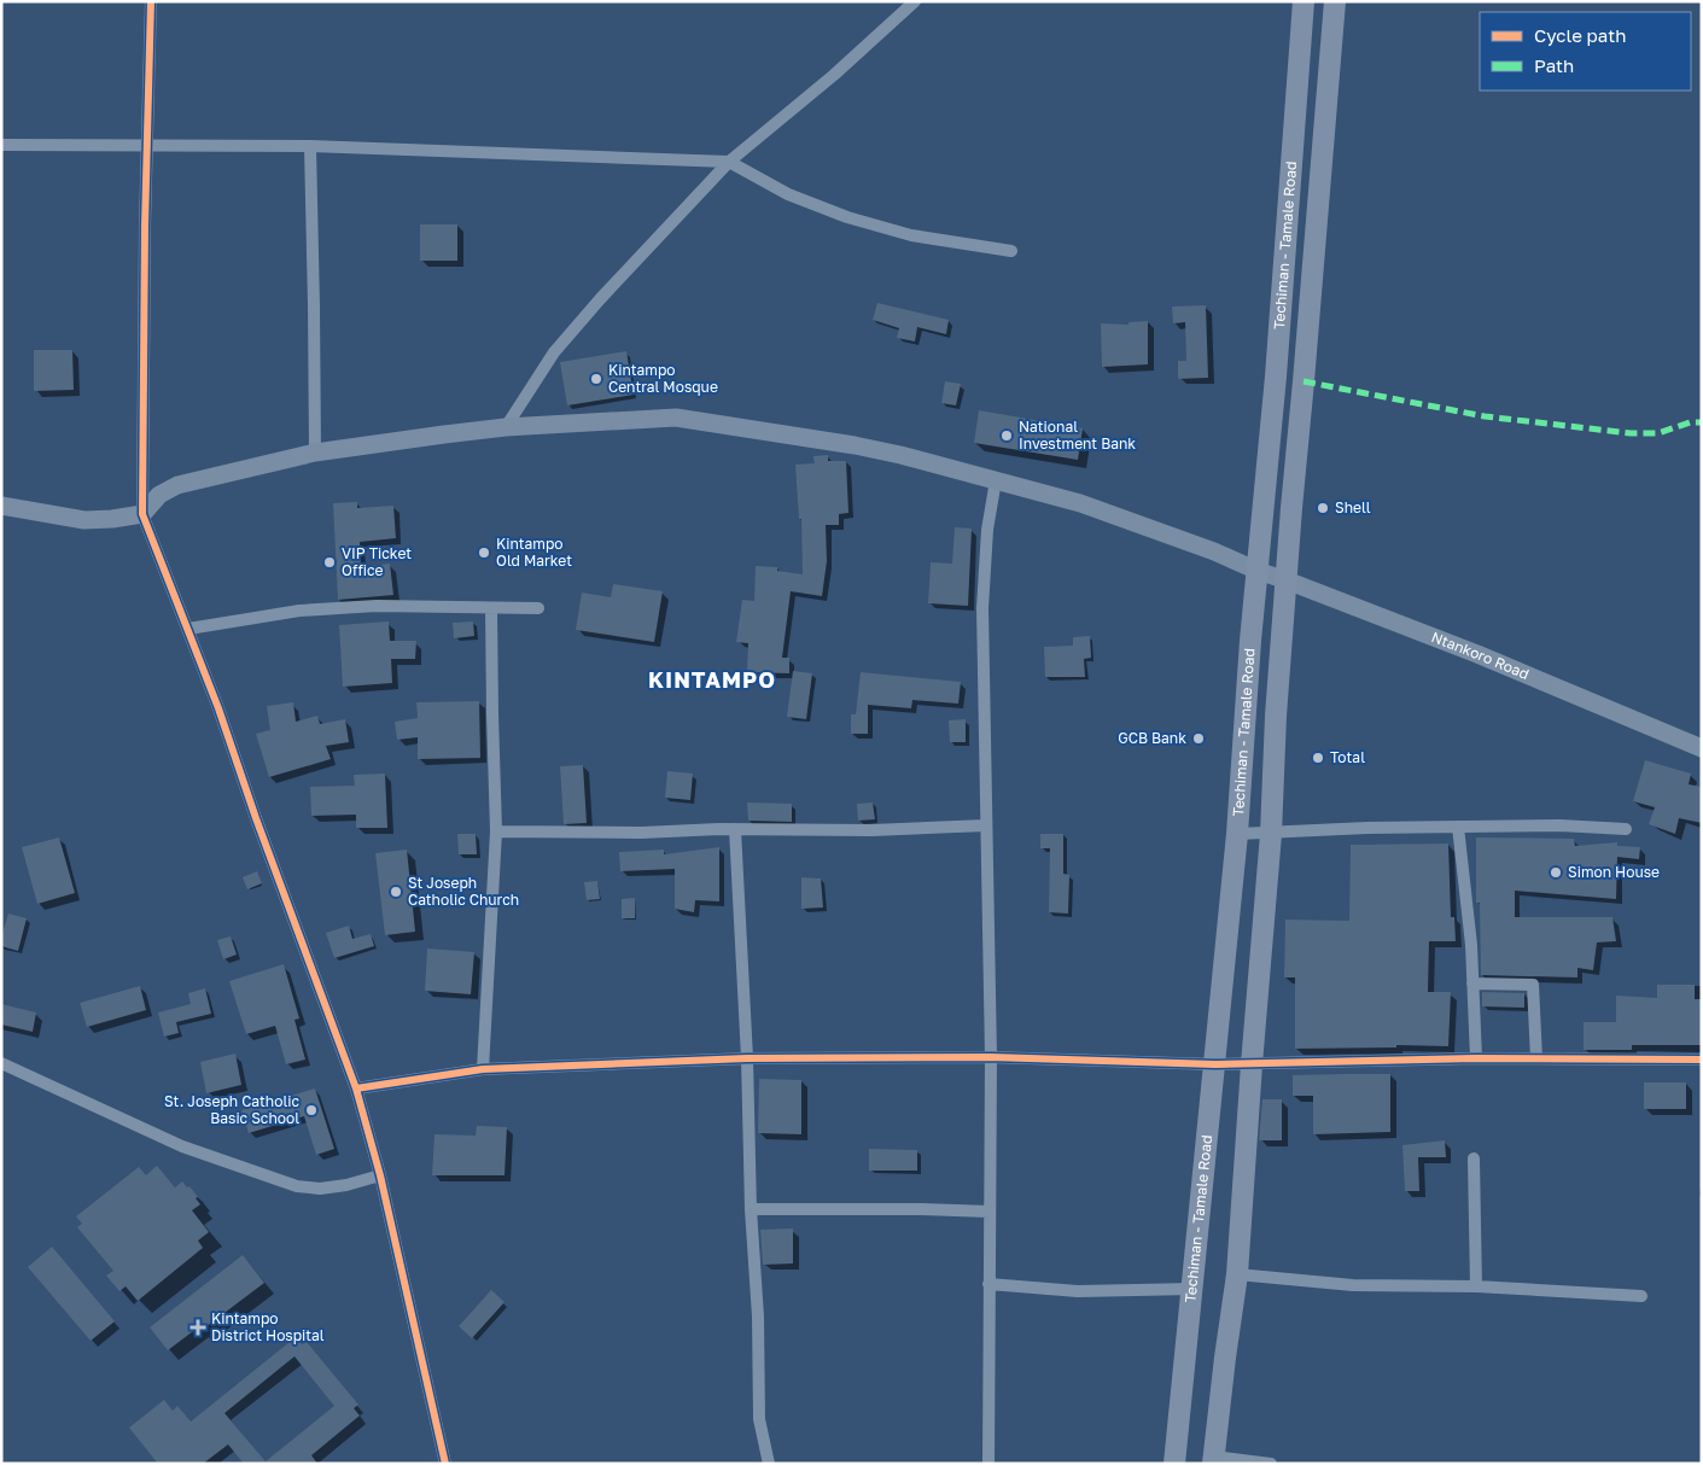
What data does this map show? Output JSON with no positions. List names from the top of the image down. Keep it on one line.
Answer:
{"streets":{"highway":["Techiman - Tamale Road"],"main road":["Ntankoro Road"]},"crossings":[["Techiman - Tamale Road","Ntankoro Road"]],"districts":["KINTAMPO"],"places":{"other":["Kintampo Central Mosque","National Investment Bank","Shell","Kintampo Old Market","VIP Ticket Office","GCB Bank","Total","Simon House","St Joseph Catholic Church","St. Joseph Catholic Basic School"],"health":["Kintampo District Hospital"]},"legend":["Cycle path","Path"]}
